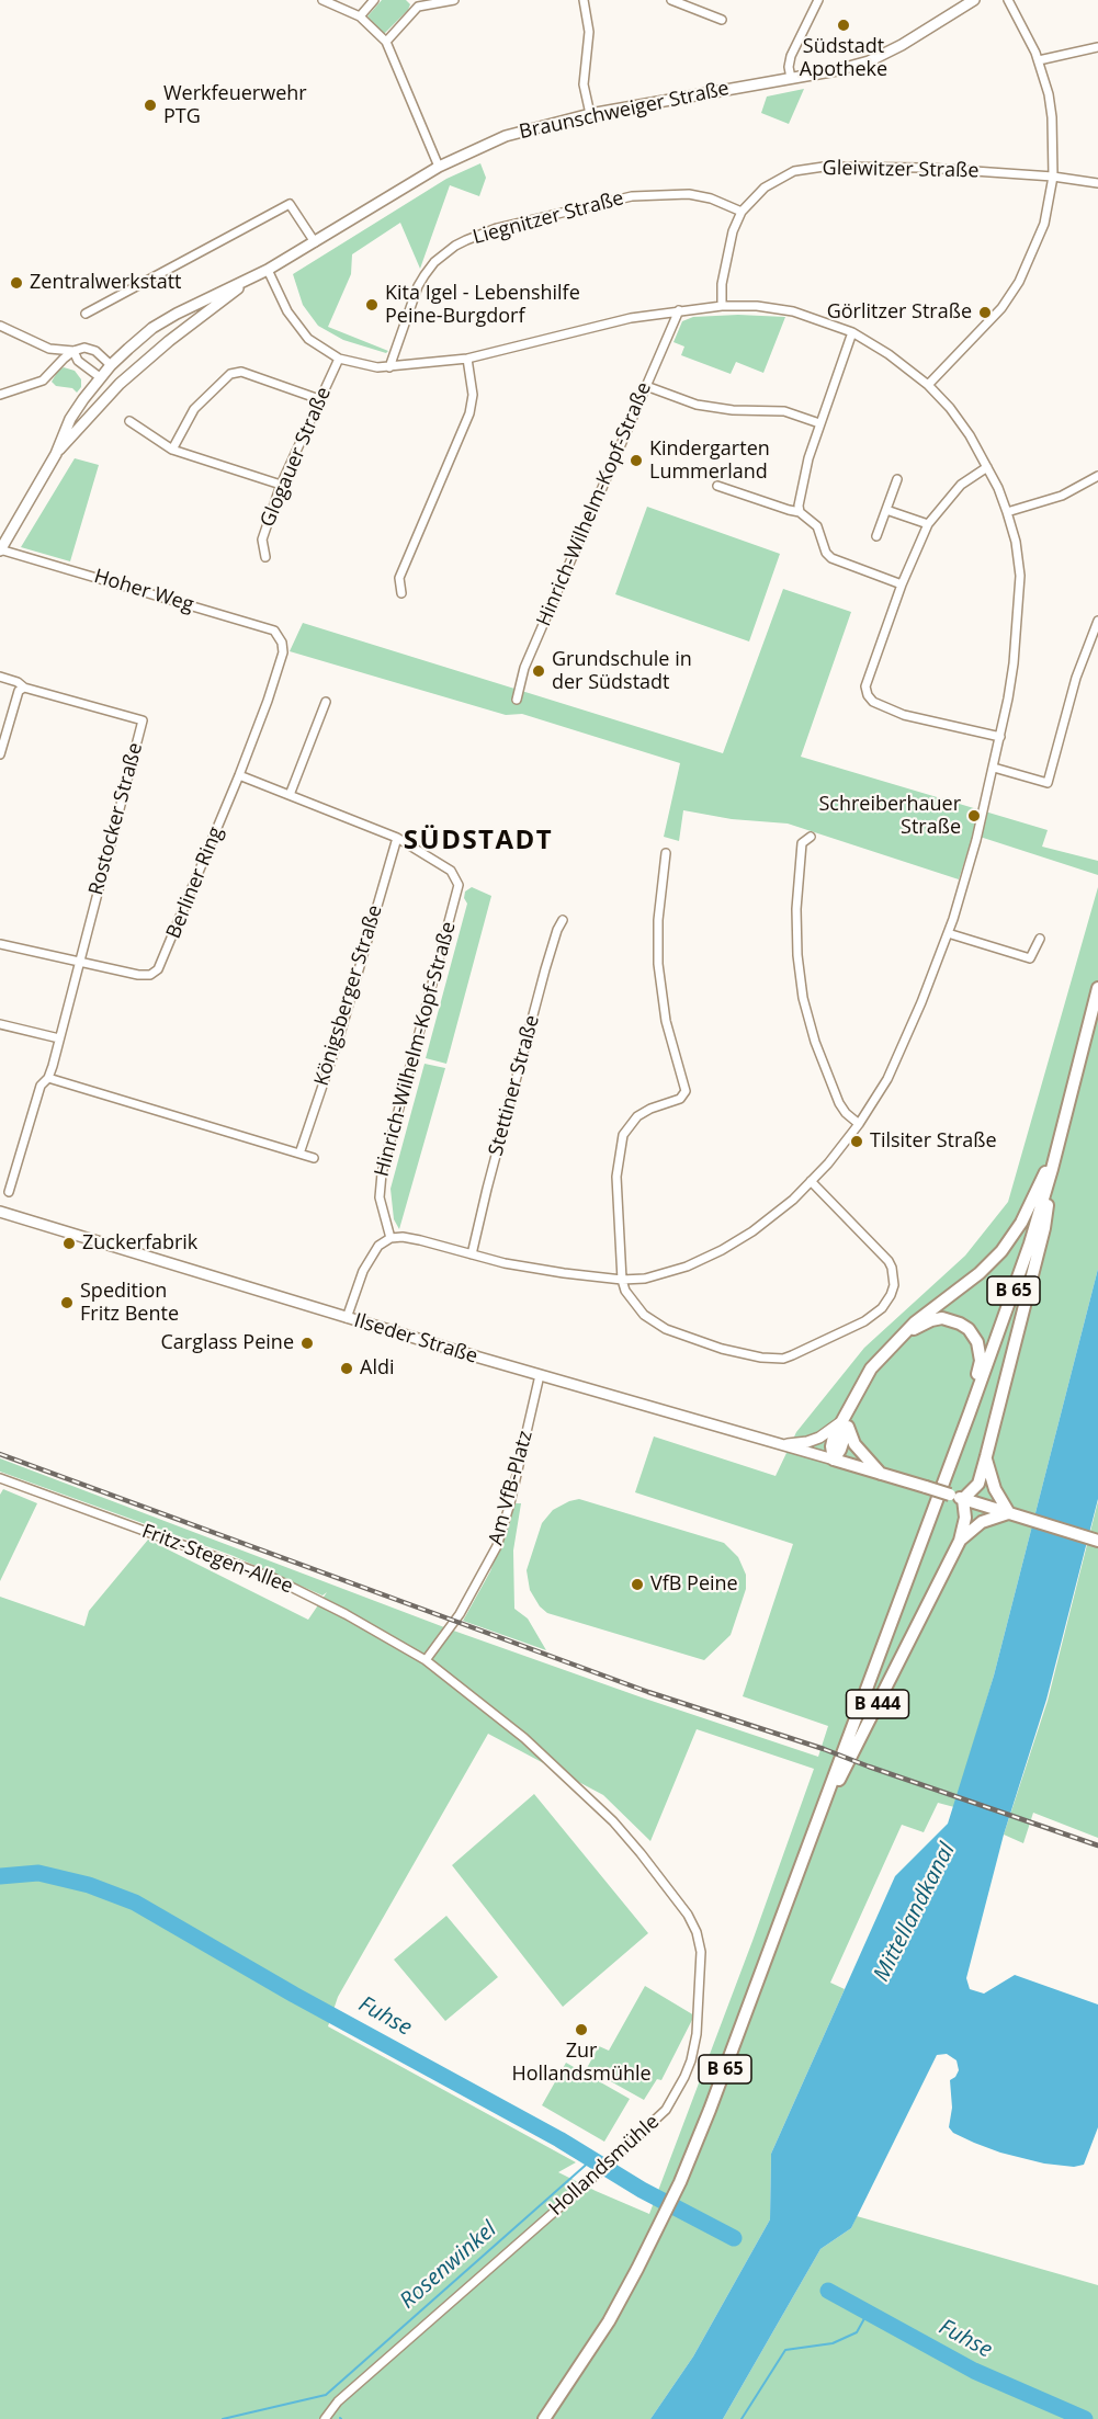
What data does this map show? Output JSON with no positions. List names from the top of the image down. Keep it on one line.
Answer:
{"streets":{"main road":["B 65","B 444"],"street":["Braunschweiger Straße","Gleiwitzer Straße","Liegnitzer Straße","Glogauer Straße","Hinrich-Wilhelm-Kopf-Straße","Hoher Weg","Rostocker Straße","Berliner Ring","Königsberger Straße","Stettiner Straße","Ilseder Straße","Am VfB-Platz","Fritz-Stegen-Allee","Hollandsmühle"]},"crossings":[["Gleiwitzer Straße","Liegnitzer Straße"],["Hinrich-Wilhelm-Kopf-Straße","Königsberger Straße"],["Hoher Weg","Berliner Ring"],["Rostocker Straße","Berliner Ring"],["B 65","B 444"],["Ilseder Straße","Am VfB-Platz"],["Am VfB-Platz","Fritz-Stegen-Allee"],["Am VfB-Platz","Hollandsmühle"],["Fritz-Stegen-Allee","Hollandsmühle"]],"districts":["SÜDSTADT"],"water":["Mittellandkanal","Fuhse","Rosenwinkel"],"places":["Südstadt Apotheke","Werkfeuerwehr PTG","Zentralwerkstatt","Kita Igel - Lebenshilfe Peine-Burgdorf","Görlitzer Straße","Kindergarten Lummerland","Grundschule in der Südstadt","Schreiberhauer Straße","Tilsiter Straße","Zuckerfabrik","Spedition Fritz Bente","Carglass Peine","Aldi","VfB Peine","Zur Hollandsmühle"]}
